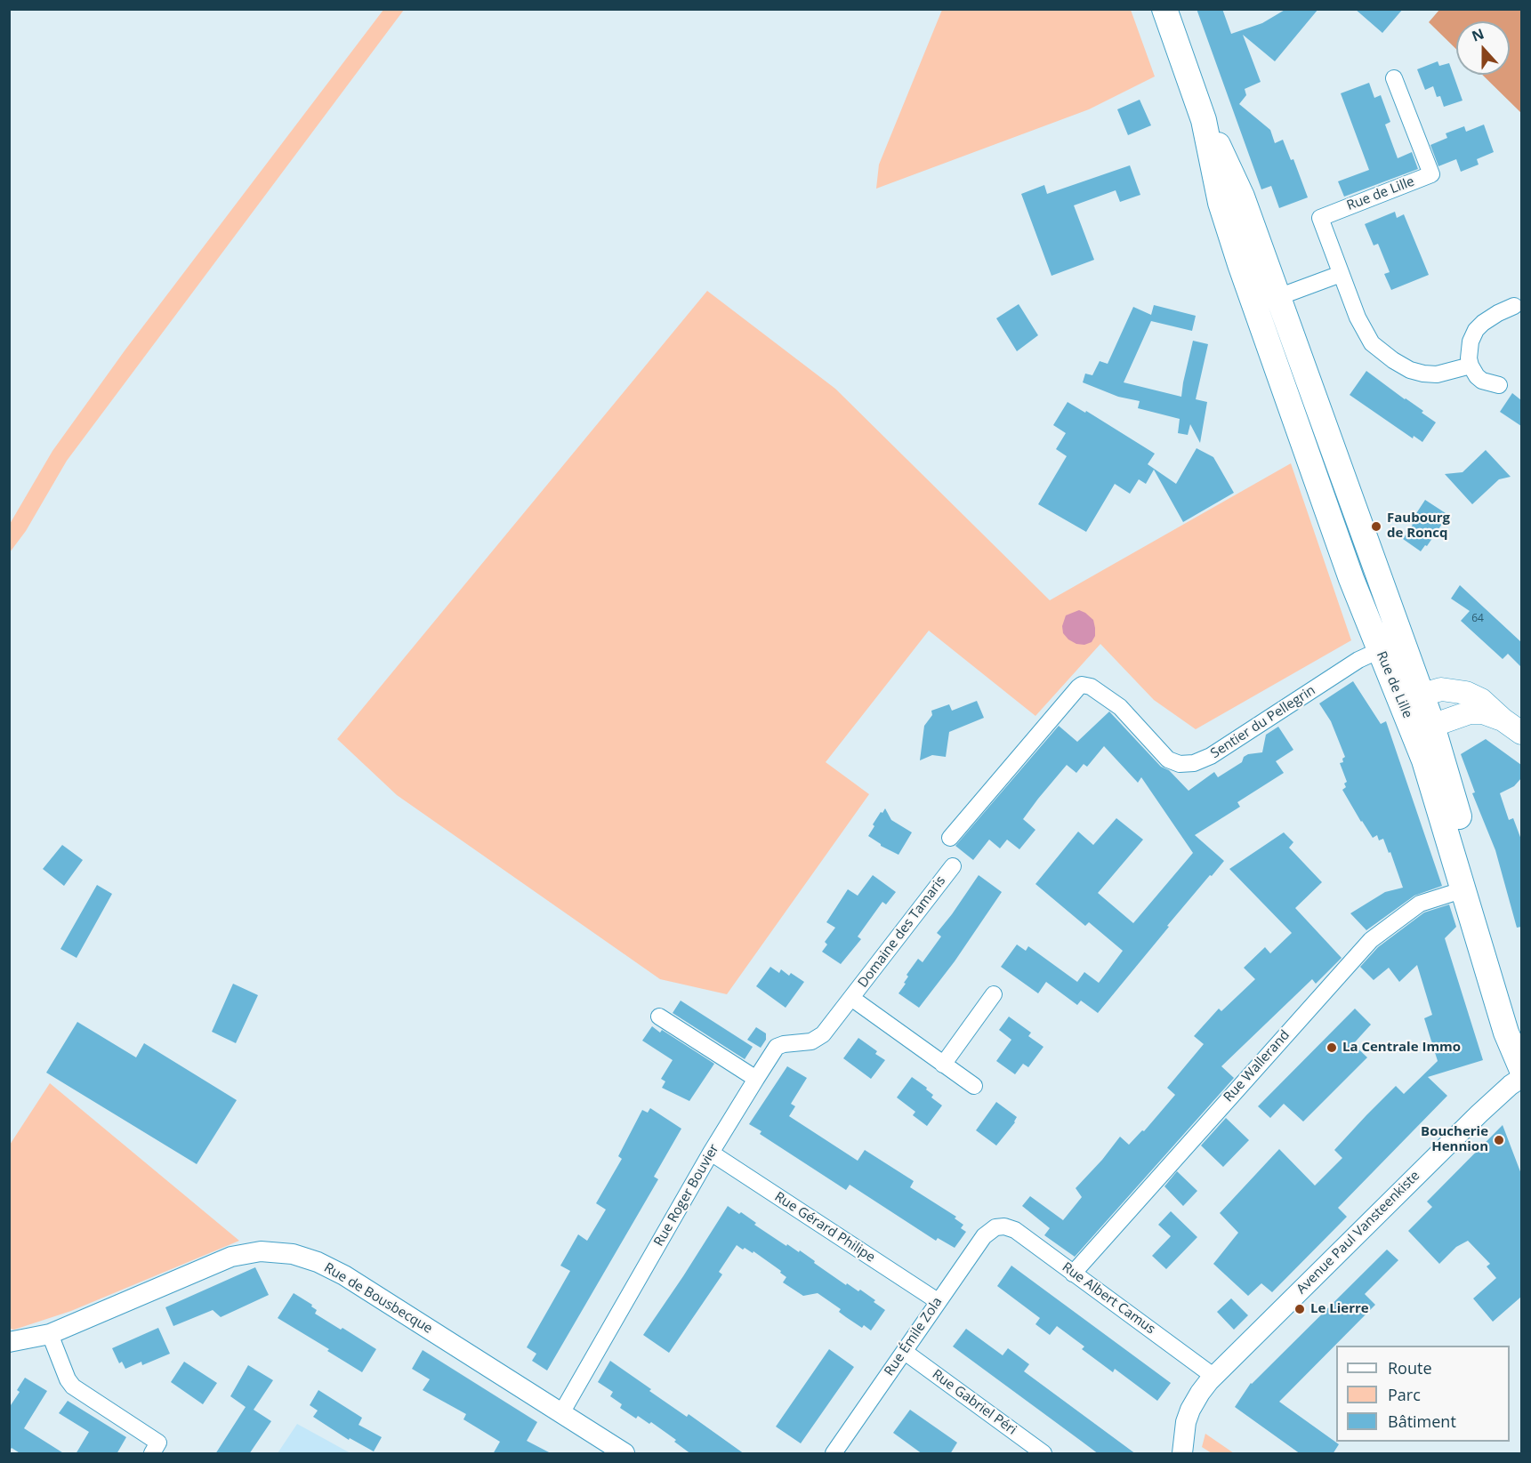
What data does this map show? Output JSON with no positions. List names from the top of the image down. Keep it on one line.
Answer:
{"streets":{"main road":["Rue de Lille"],"street":["Sentier du Pellegrin","Domaine des Tamaris","Rue Wallerand","Rue Roger Bouvier","Rue Gérard Philipe","Avenue Paul Vansteenkiste","Rue de Bousbecque","Rue Albert Camus","Rue Émile Zola","Rue Gabriel Péri"]},"crossings":[["Rue de Lille","Sentier du Pellegrin"],["Rue de Lille","Rue Wallerand"],["Domaine des Tamaris","Rue Roger Bouvier"],["Rue Wallerand","Rue Albert Camus"],["Rue Roger Bouvier","Rue Gérard Philipe"],["Rue Roger Bouvier","Rue de Bousbecque"],["Rue Gérard Philipe","Rue Émile Zola"],["Avenue Paul Vansteenkiste","Rue Albert Camus"],["Rue Albert Camus","Rue Émile Zola"],["Rue Émile Zola","Rue Gabriel Péri"]],"places":["Faubourg de Roncq","La Centrale Immo","Boucherie Hennion","Le Lierre"],"house_numbers":["64"],"legend":["Route","Parc","Bâtiment"],"north":"top"}
